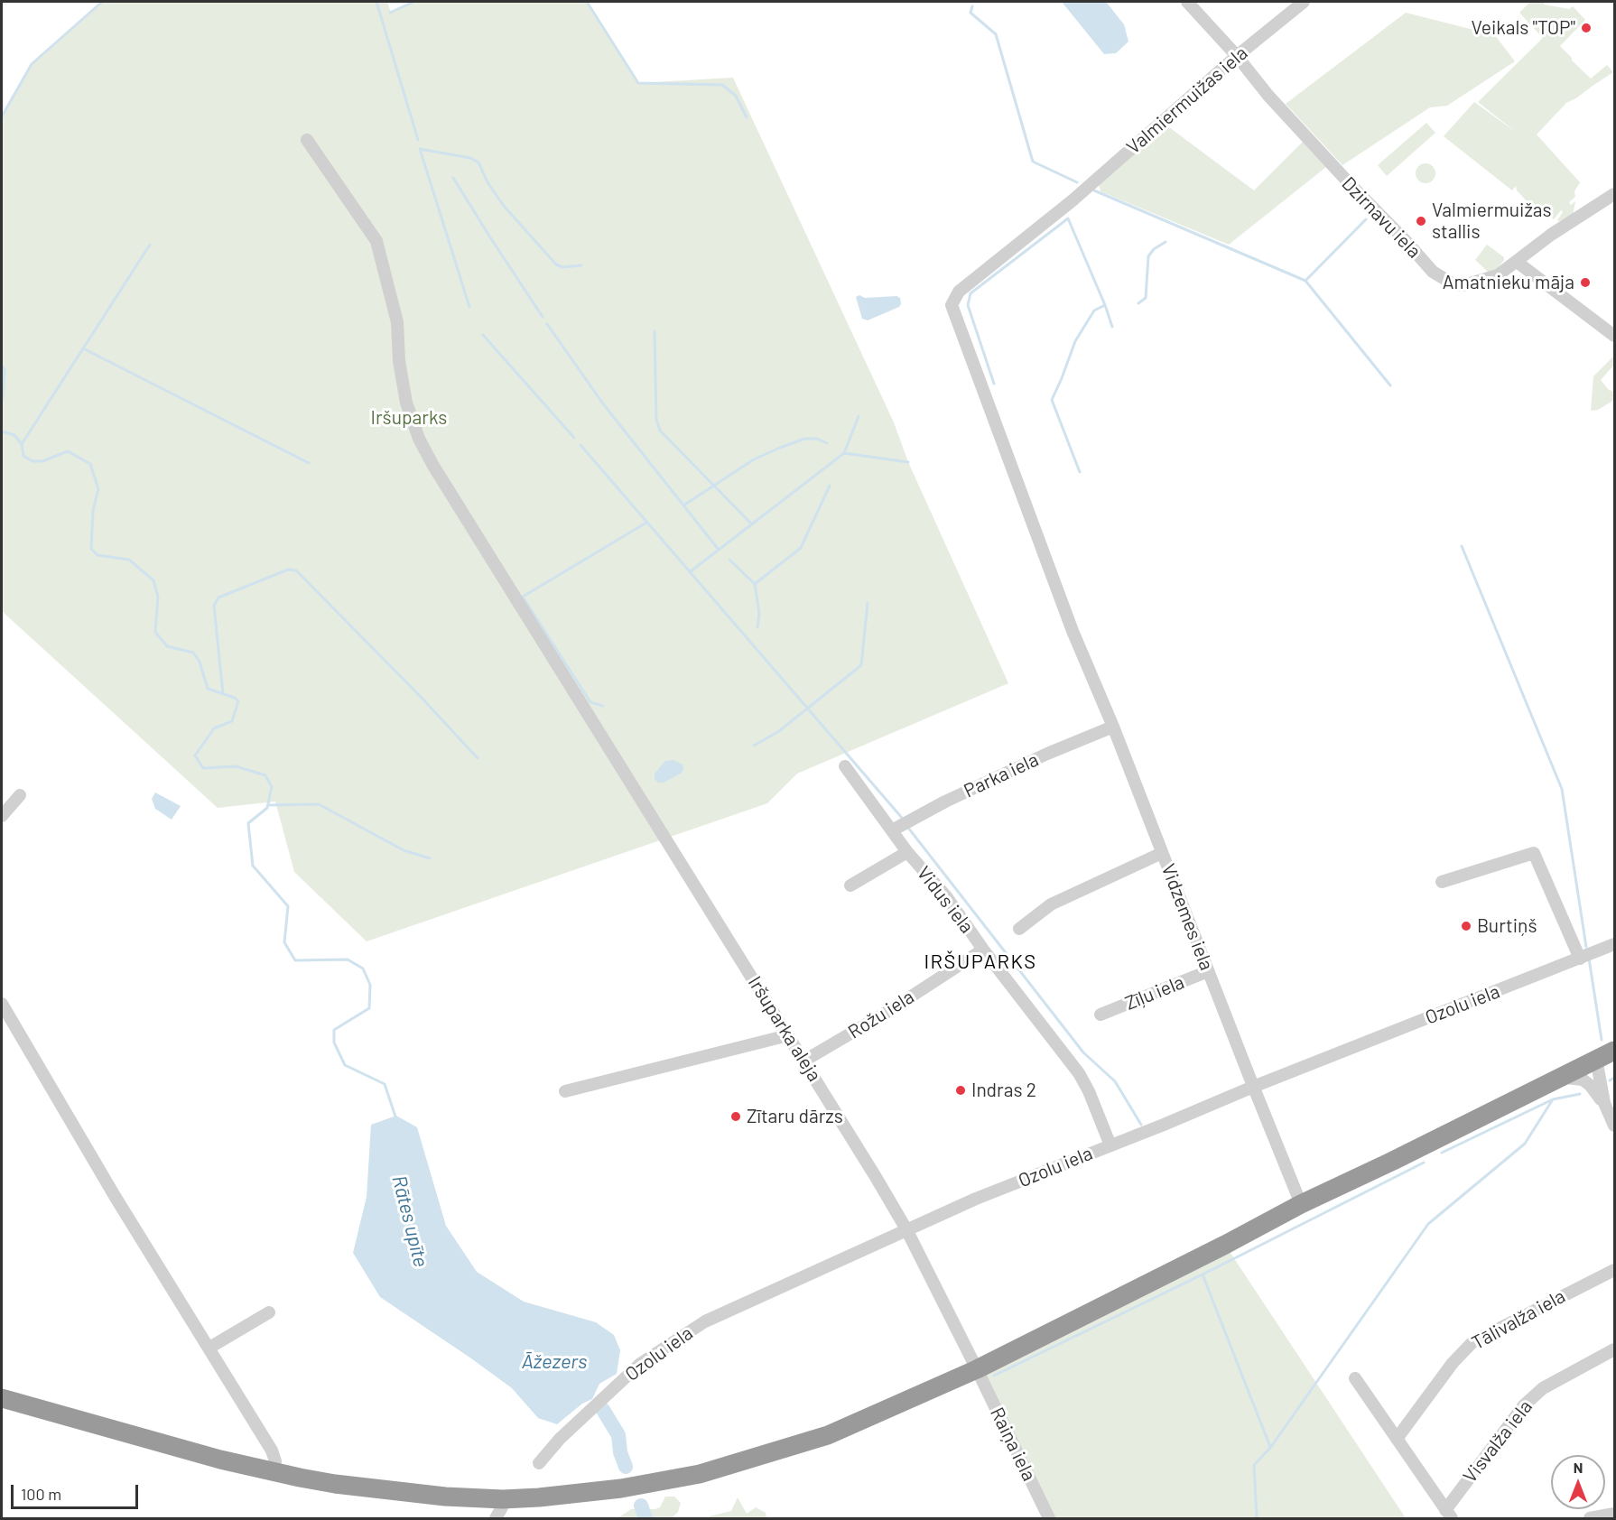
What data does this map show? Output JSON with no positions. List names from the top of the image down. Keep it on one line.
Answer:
{"streets":{"street":["Valmiermuižas iela","Dzirnavu iela","Parka iela","Vidus iela","Vidzemes iela","Zīļu iela","Ozolu iela","Rožu iela","Iršuparka aleja","Tālivalža iela","Visvalža iela","Raiņa iela"]},"crossings":[["Valmiermuižas iela","Dzirnavu iela"],["Valmiermuižas iela","Vidzemes iela"],["Parka iela","Vidus iela"],["Parka iela","Vidzemes iela"],["Vidus iela","Ozolu iela"],["Vidus iela","Rožu iela"],["Vidzemes iela","Zīļu iela"],["Vidzemes iela","Ozolu iela"],["Ozolu iela","Iršuparka aleja"],["Rožu iela","Iršuparka aleja"],["Iršuparka aleja","Raiņa iela"],["Tālivalža iela","Visvalža iela"]],"districts":["IRŠUPARKS"],"water":["Rātes upīte","Āžezers"],"parks":["Iršuparks"],"places":["Veikals \"TOP\"","Valmiermuižas stallis","Amatnieku māja","Burtiņš","Indras 2","Zītaru dārzs"],"scale_bar":"100 m","north":"top"}
